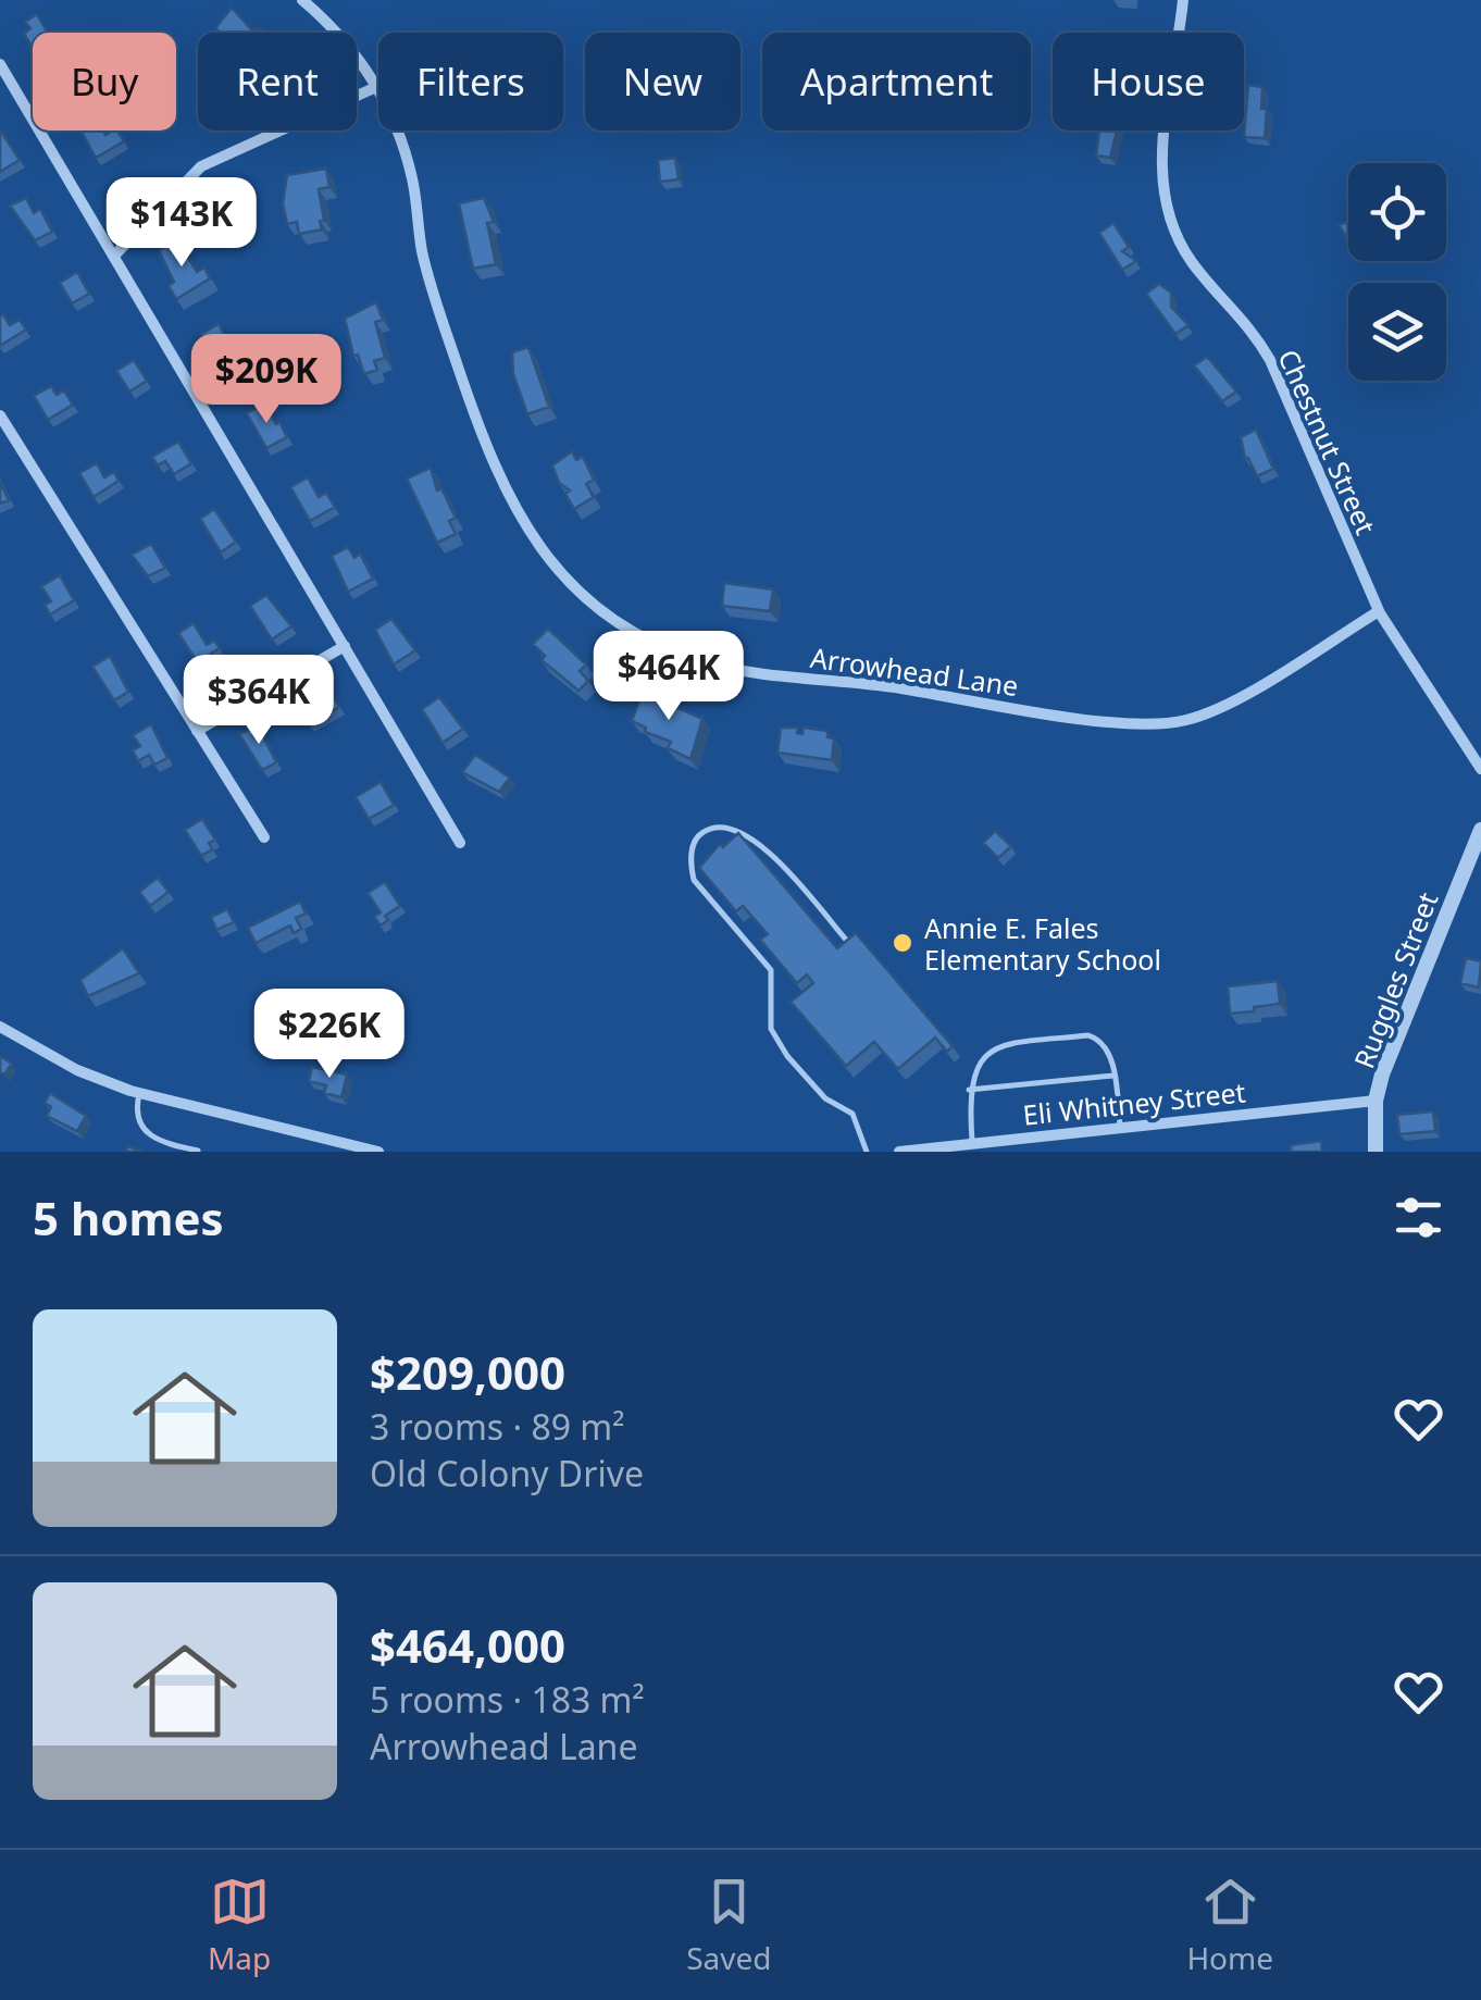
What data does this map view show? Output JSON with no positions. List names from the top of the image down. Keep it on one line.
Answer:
{"streets":{"street":["Chestnut Street","Arrowhead Lane","Ruggles Street","Eli Whitney Street"]},"crossings":[["Chestnut Street","Arrowhead Lane"],["Ruggles Street","Eli Whitney Street"]],"places":["Annie E. Fales Elementary School"],"page":{"chip":["Buy","Rent","Filters","New","Apartment","House"],"price":["$143K","$209K","$464K","$364K","$226K"],"heading":"5 homes","list":[{"name":"$209,000","note":"3 rooms · 89 m² · Old Colony Drive"},{"name":"$464,000","note":"5 rooms · 183 m² · Arrowhead Lane"}],"tabs":["Map","Saved","Home"]}}
